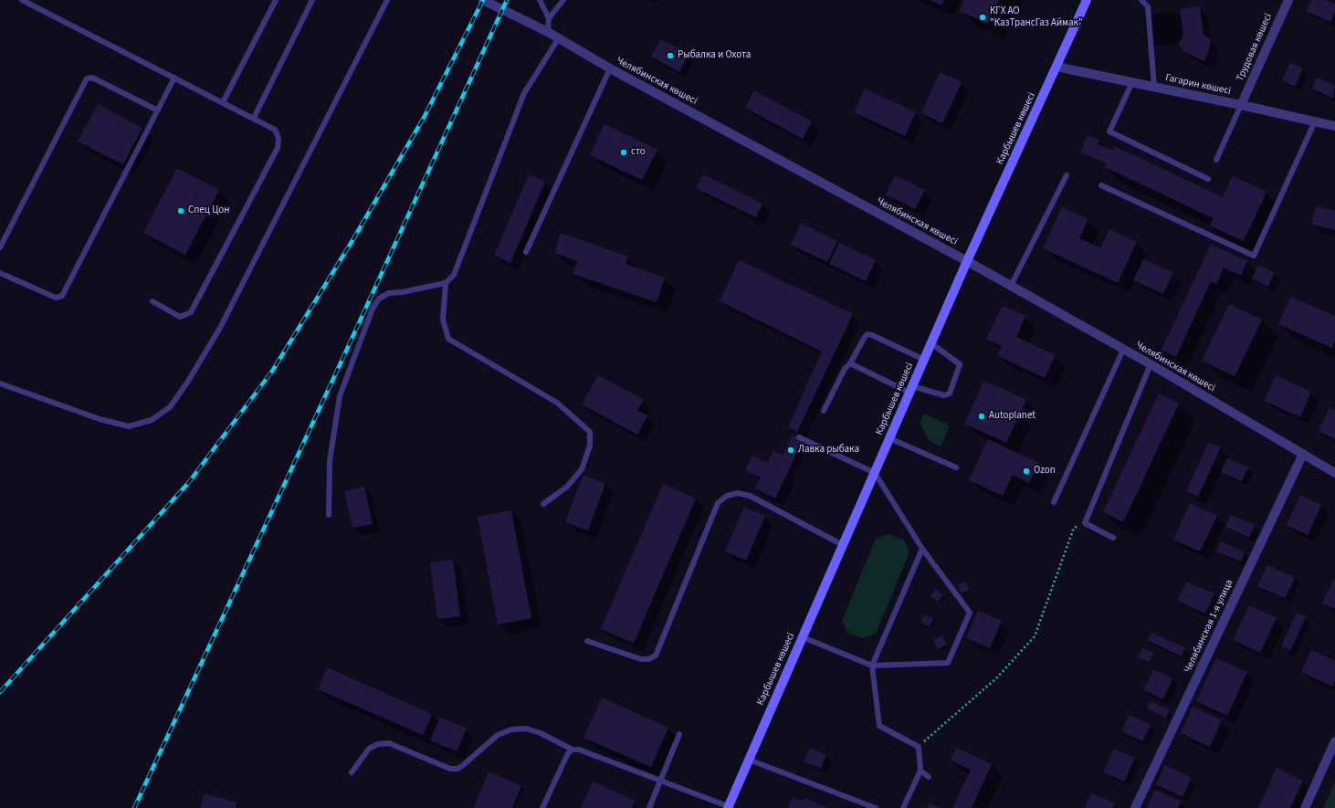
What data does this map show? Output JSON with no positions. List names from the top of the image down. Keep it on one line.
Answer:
{"streets":{"main road":["Карбышев көшесі"],"street":["Трудовая көшесі","Челябинская көшесі","Гагарин көшесі","Челябинская 1-я улица"]},"crossings":[["Трудовая көшесі","Гагарин көшесі"],["Челябинская көшесі","Карбышев көшесі"],["Челябинская көшесі","Челябинская 1-я улица"],["Гагарин көшесі","Карбышев көшесі"]],"places":["КГХ АО \"КазТрансГаз Аймак\"","Рыбалка и Охота","сто","Спец Цон","Autoplanet","Лавка рыбака","Ozon"]}
